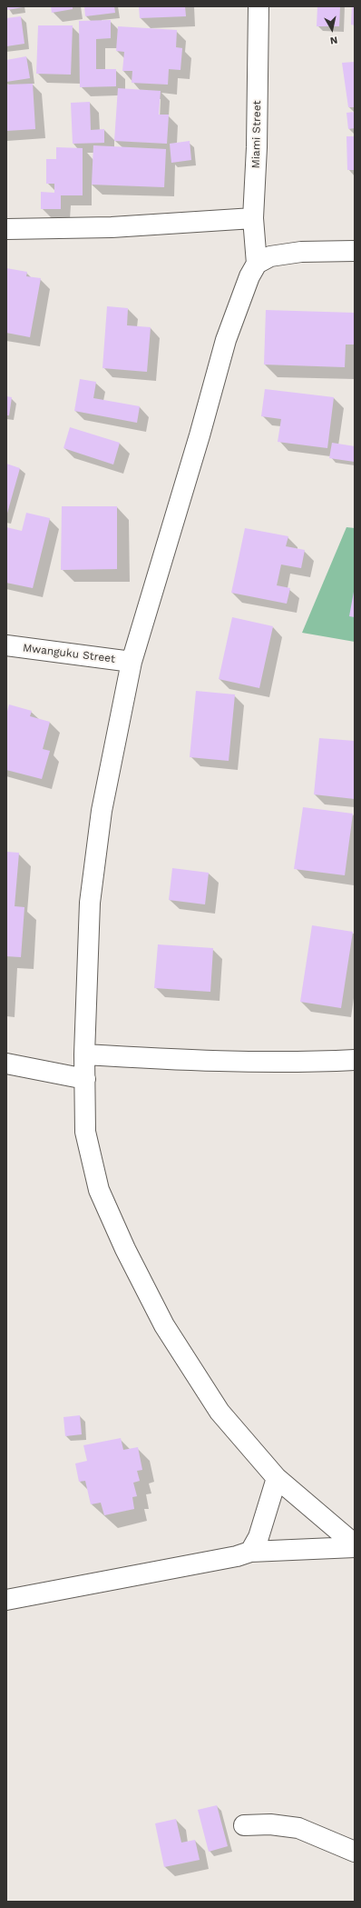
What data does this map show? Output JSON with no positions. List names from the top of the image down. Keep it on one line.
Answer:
{"streets":{"street":["Miami Street","Mwanguku Street"]},"north":"bottom"}
